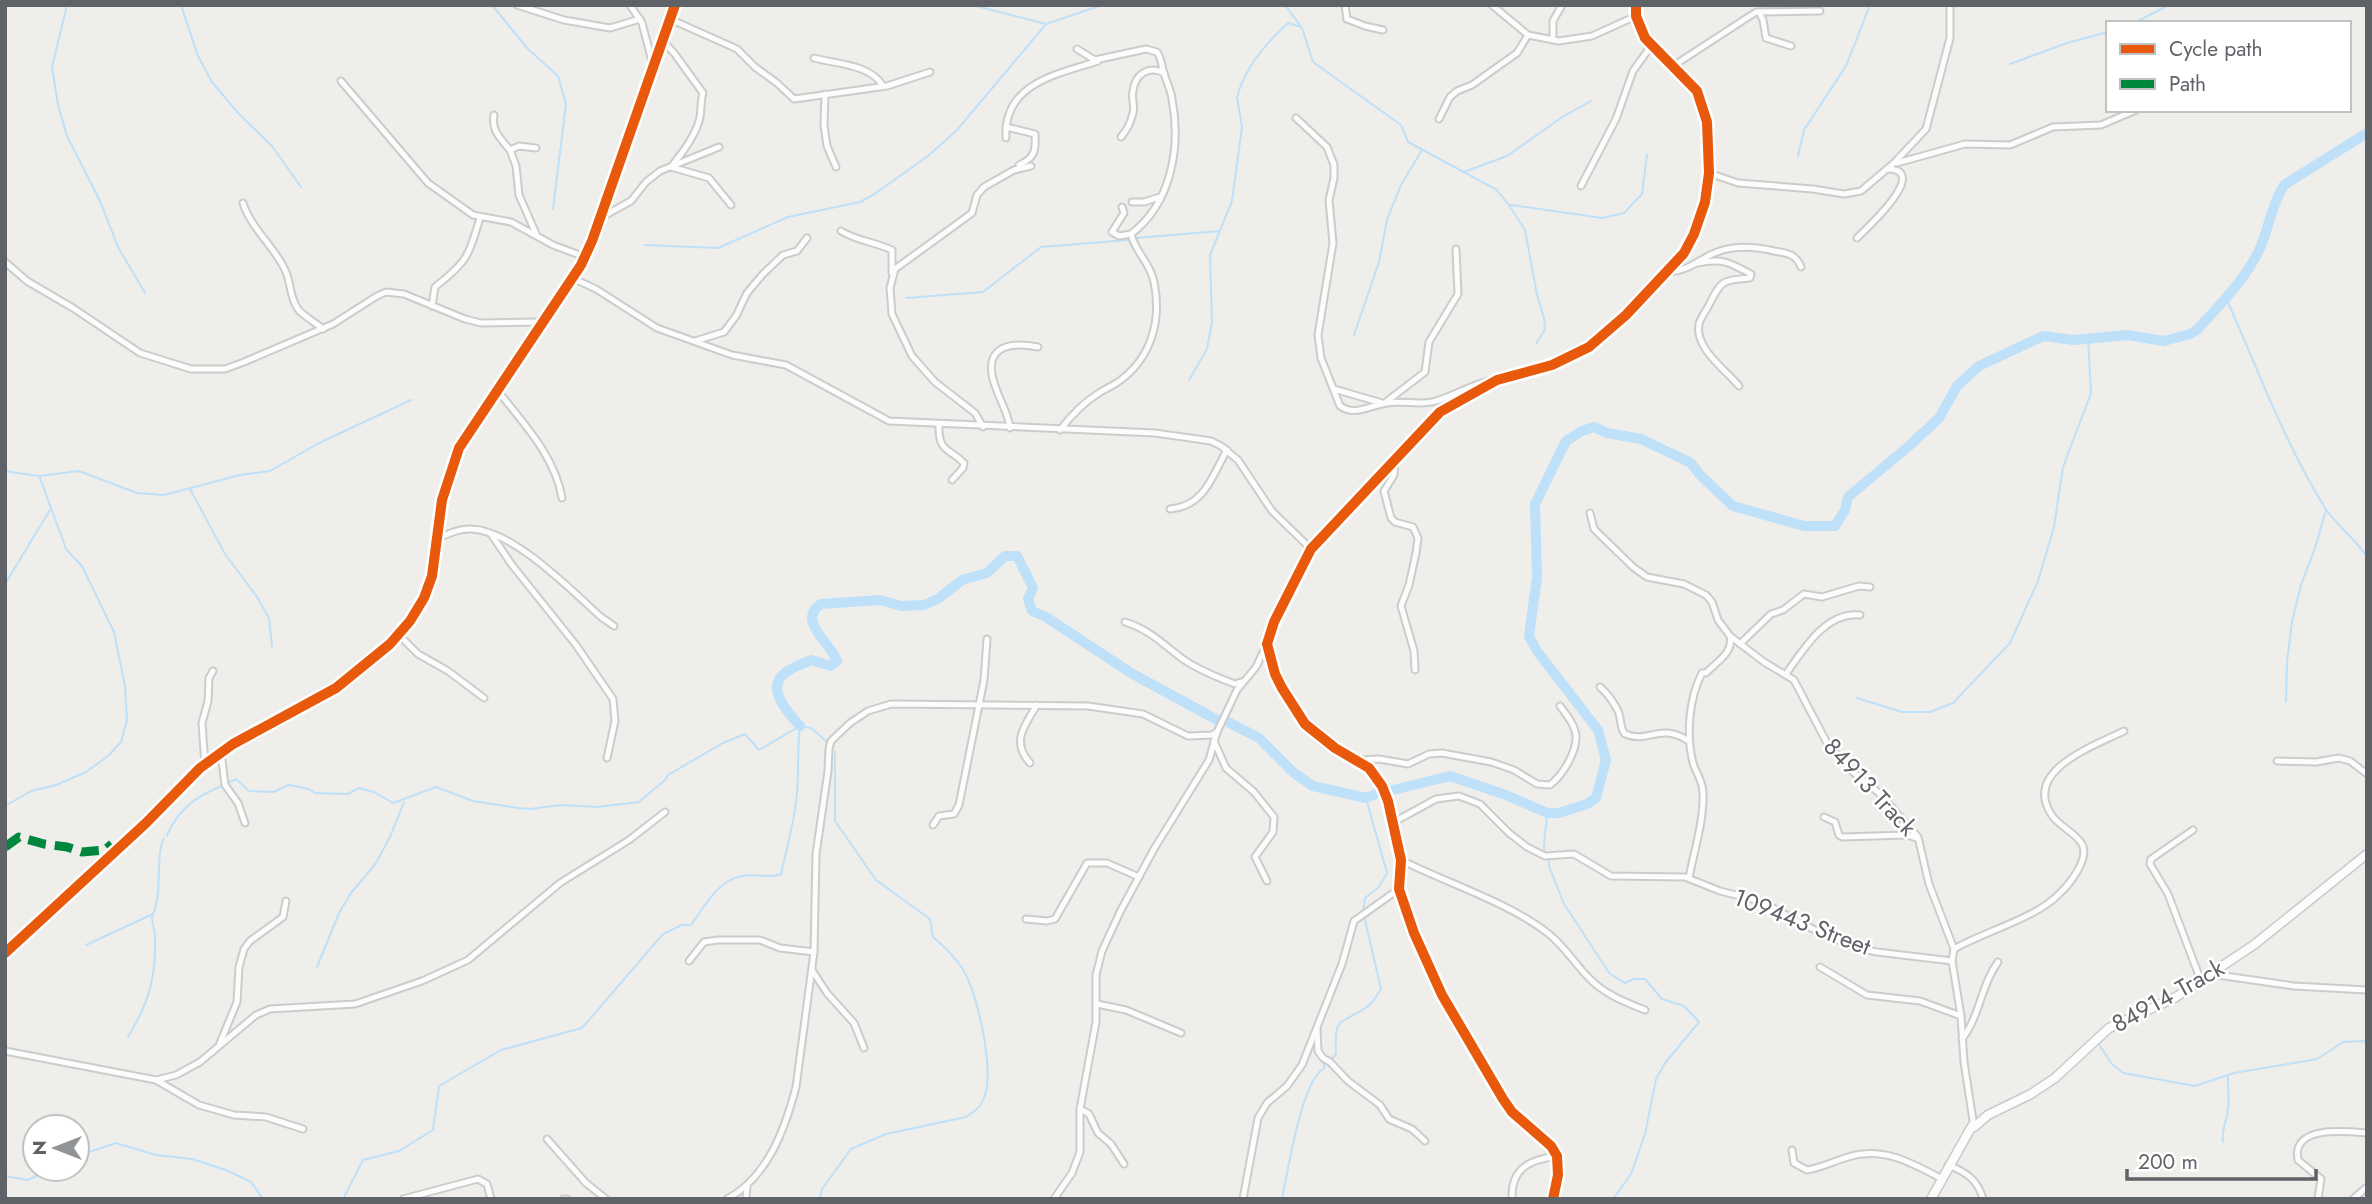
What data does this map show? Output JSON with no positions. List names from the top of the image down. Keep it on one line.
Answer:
{"streets":{"street":["84913 Track","109443 Street","84914 Track"]},"crossings":[["84913 Track","109443 Street"],["84913 Track","84914 Track"]],"legend":["Cycle path","Path"],"scale_bar":"200 m","north":"left"}
